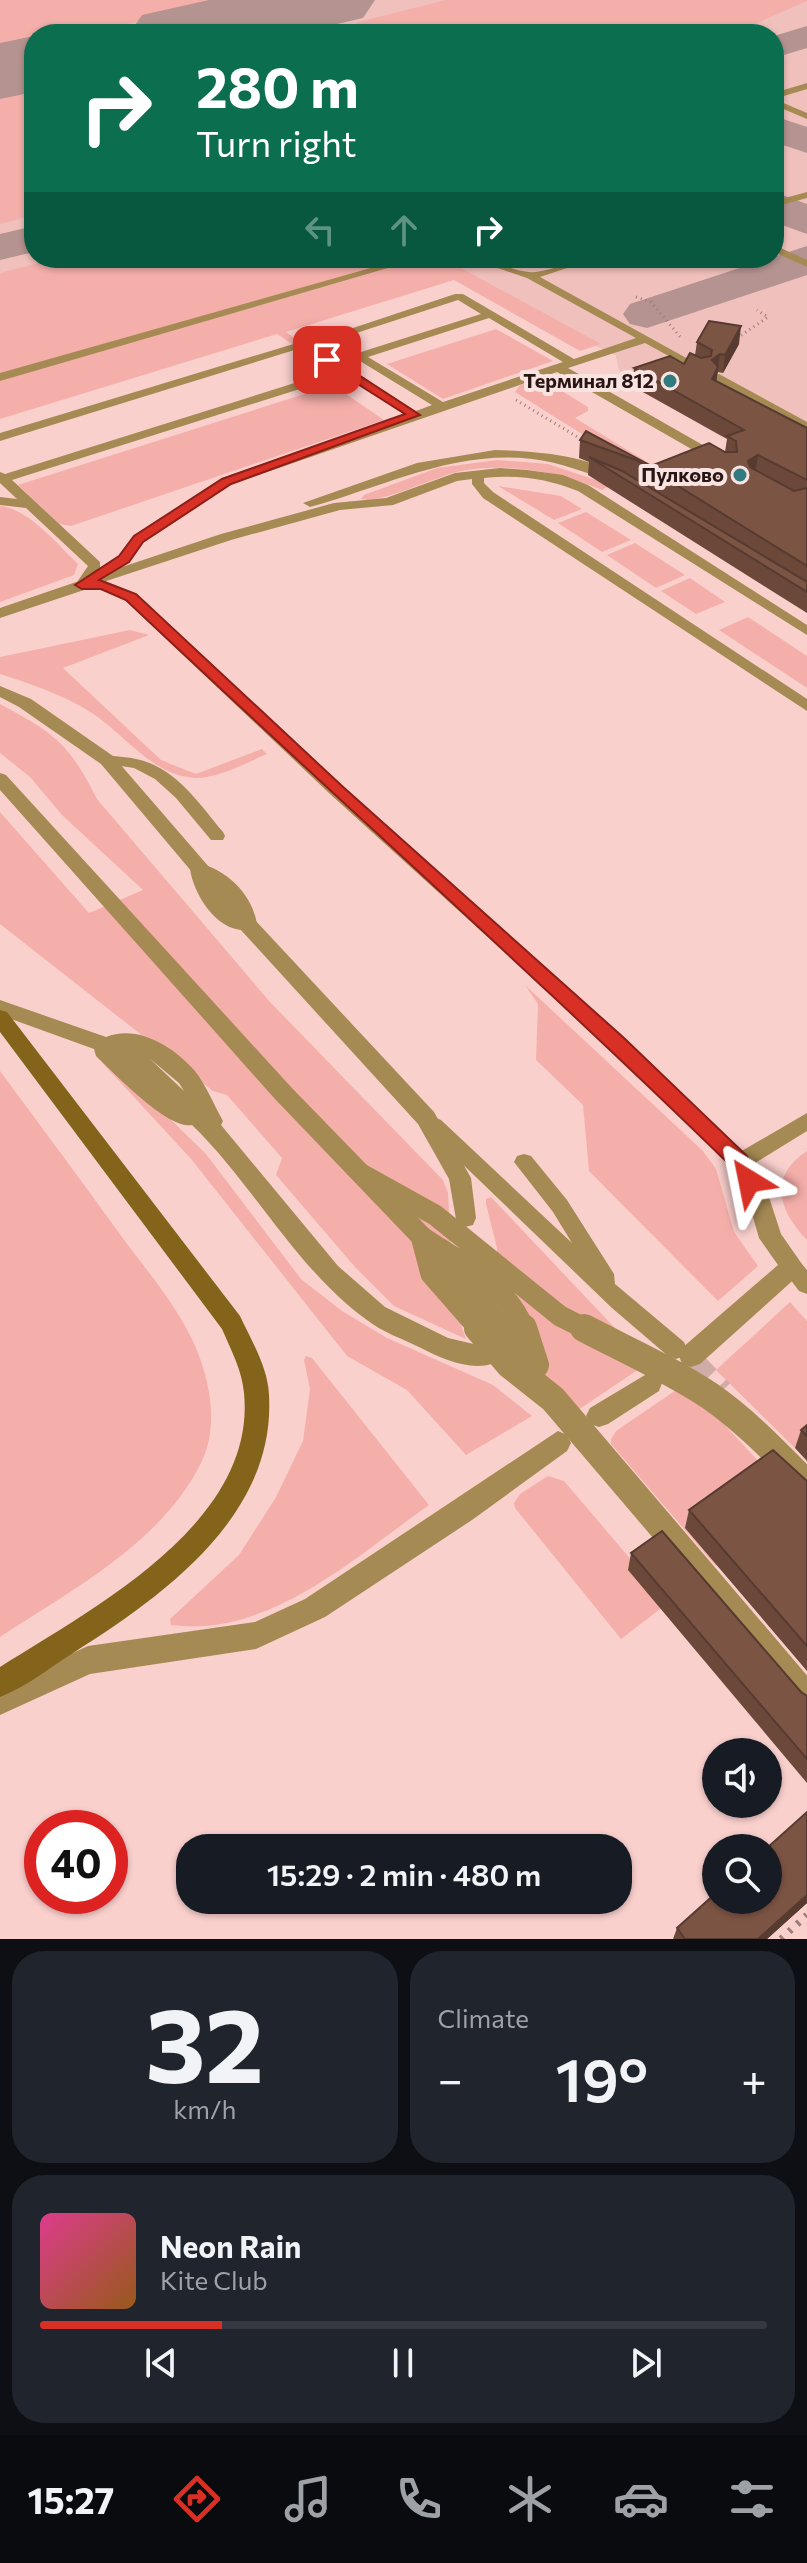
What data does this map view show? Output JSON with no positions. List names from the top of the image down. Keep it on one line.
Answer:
{"places":["Терминал 812","Пулково"],"page":{"turn":["280 m","Turn right"],"limit":"40","trip":"15:29 · 2 min · 480 m","tile":[["32","km/h"],"Climate"],"heat":["−","19°","+"],"song":["Neon Rain","Kite Club"],"tabs":"15:27"}}
